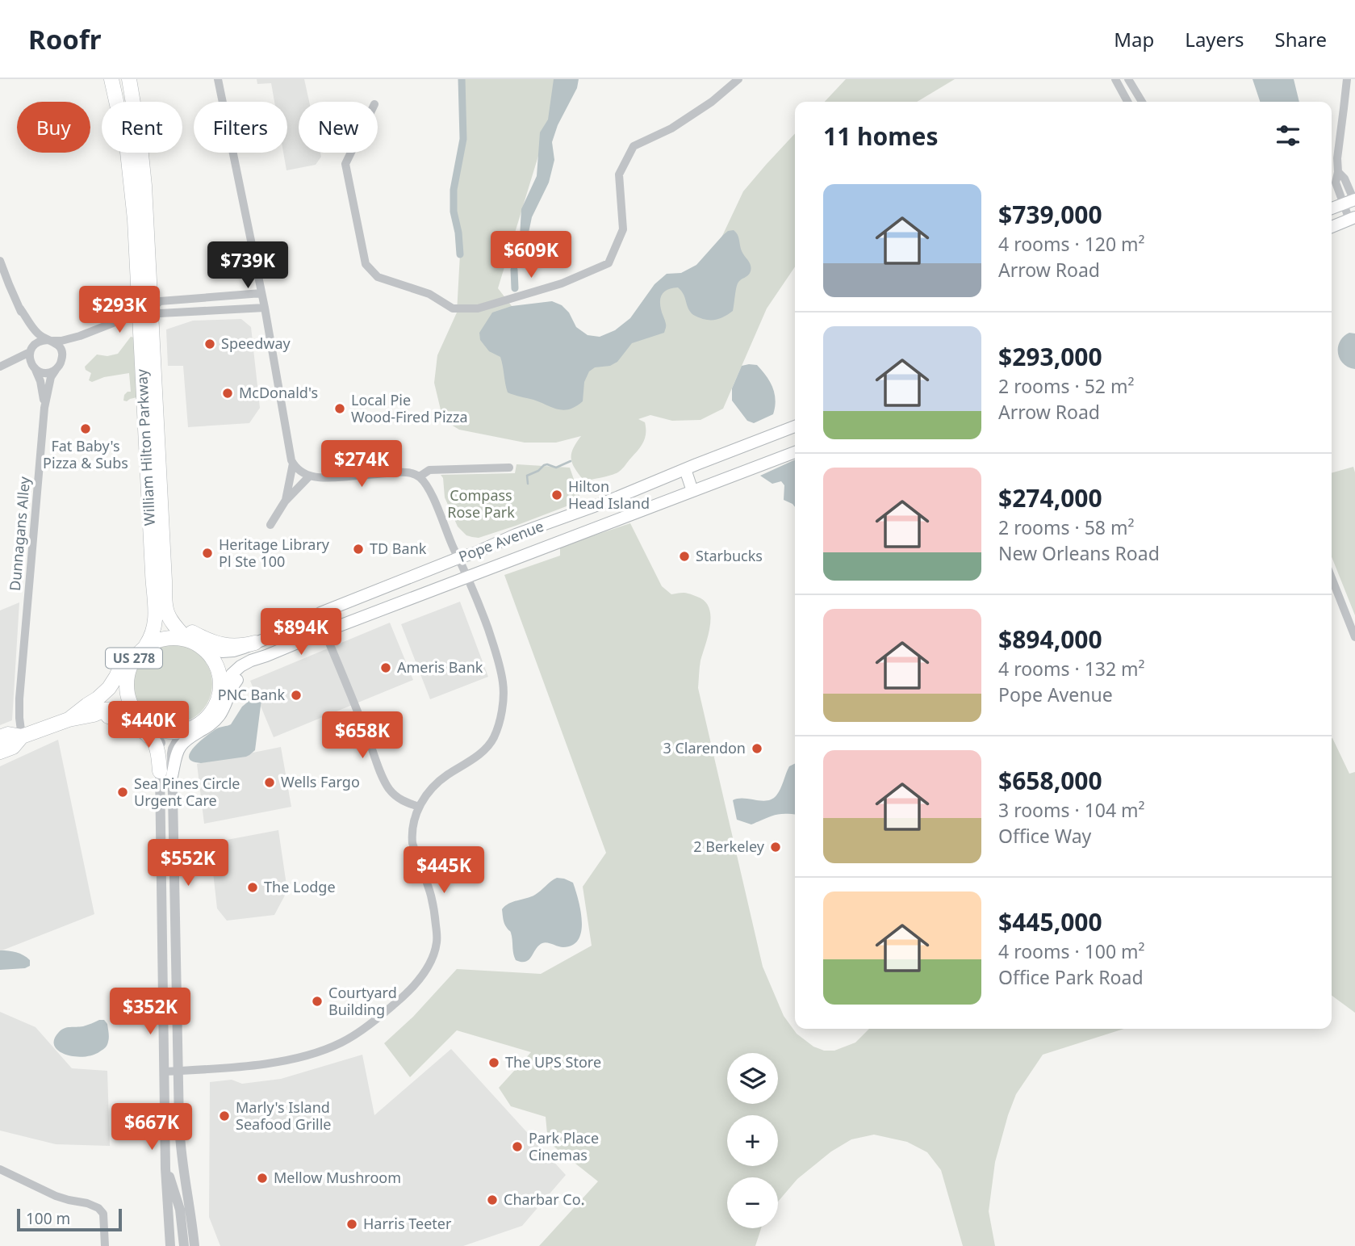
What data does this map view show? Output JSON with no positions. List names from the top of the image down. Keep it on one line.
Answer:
{"streets":{"highway":["William Hilton Parkway","US 278"],"main road":["Pope Avenue"],"street":["Dunnagans Alley"]},"crossings":[["William Hilton Parkway","Pope Avenue"],["William Hilton Parkway","US 278"],["Dunnagans Alley","US 278"],["Pope Avenue","US 278"]],"parks":["Compass Rose Park"],"places":["Speedway","McDonald's","Local Pie Wood-Fired Pizza","Fat Baby's Pizza & Subs","Hilton Head Island","TD Bank","Heritage Library Pl Ste 100","Starbucks","Ameris Bank","PNC Bank","3 Clarendon","Wells Fargo","Sea Pines Circle Urgent Care","2 Berkeley","The Lodge","Courtyard Building","The UPS Store","Marly's Island Seafood Grille","Park Place Cinemas","Mellow Mushroom","Charbar Co.","Harris Teeter"],"scale_bar":"100 m","page":{"header":"Roofr","nav":["Map","Layers","Share"],"chip":["Buy","Rent","Filters","New"],"heading":"11 homes","list":[{"name":"$739,000","note":"4 rooms · 120 m² · Arrow Road"},{"name":"$293,000","note":"2 rooms · 52 m² · Arrow Road"},{"name":"$274,000","note":"2 rooms · 58 m² · New Orleans Road"},{"name":"$894,000","note":"4 rooms · 132 m² · Pope Avenue"},{"name":"$658,000","note":"3 rooms · 104 m² · Office Way"},{"name":"$445,000","note":"4 rooms · 100 m² · Office Park Road"}],"price":["$609K","$739K","$293K","$274K","$894K","$440K","$658K","$552K","$445K","$352K","$667K"],"map_buttons":["+","−"],"scale":"100 m"}}
